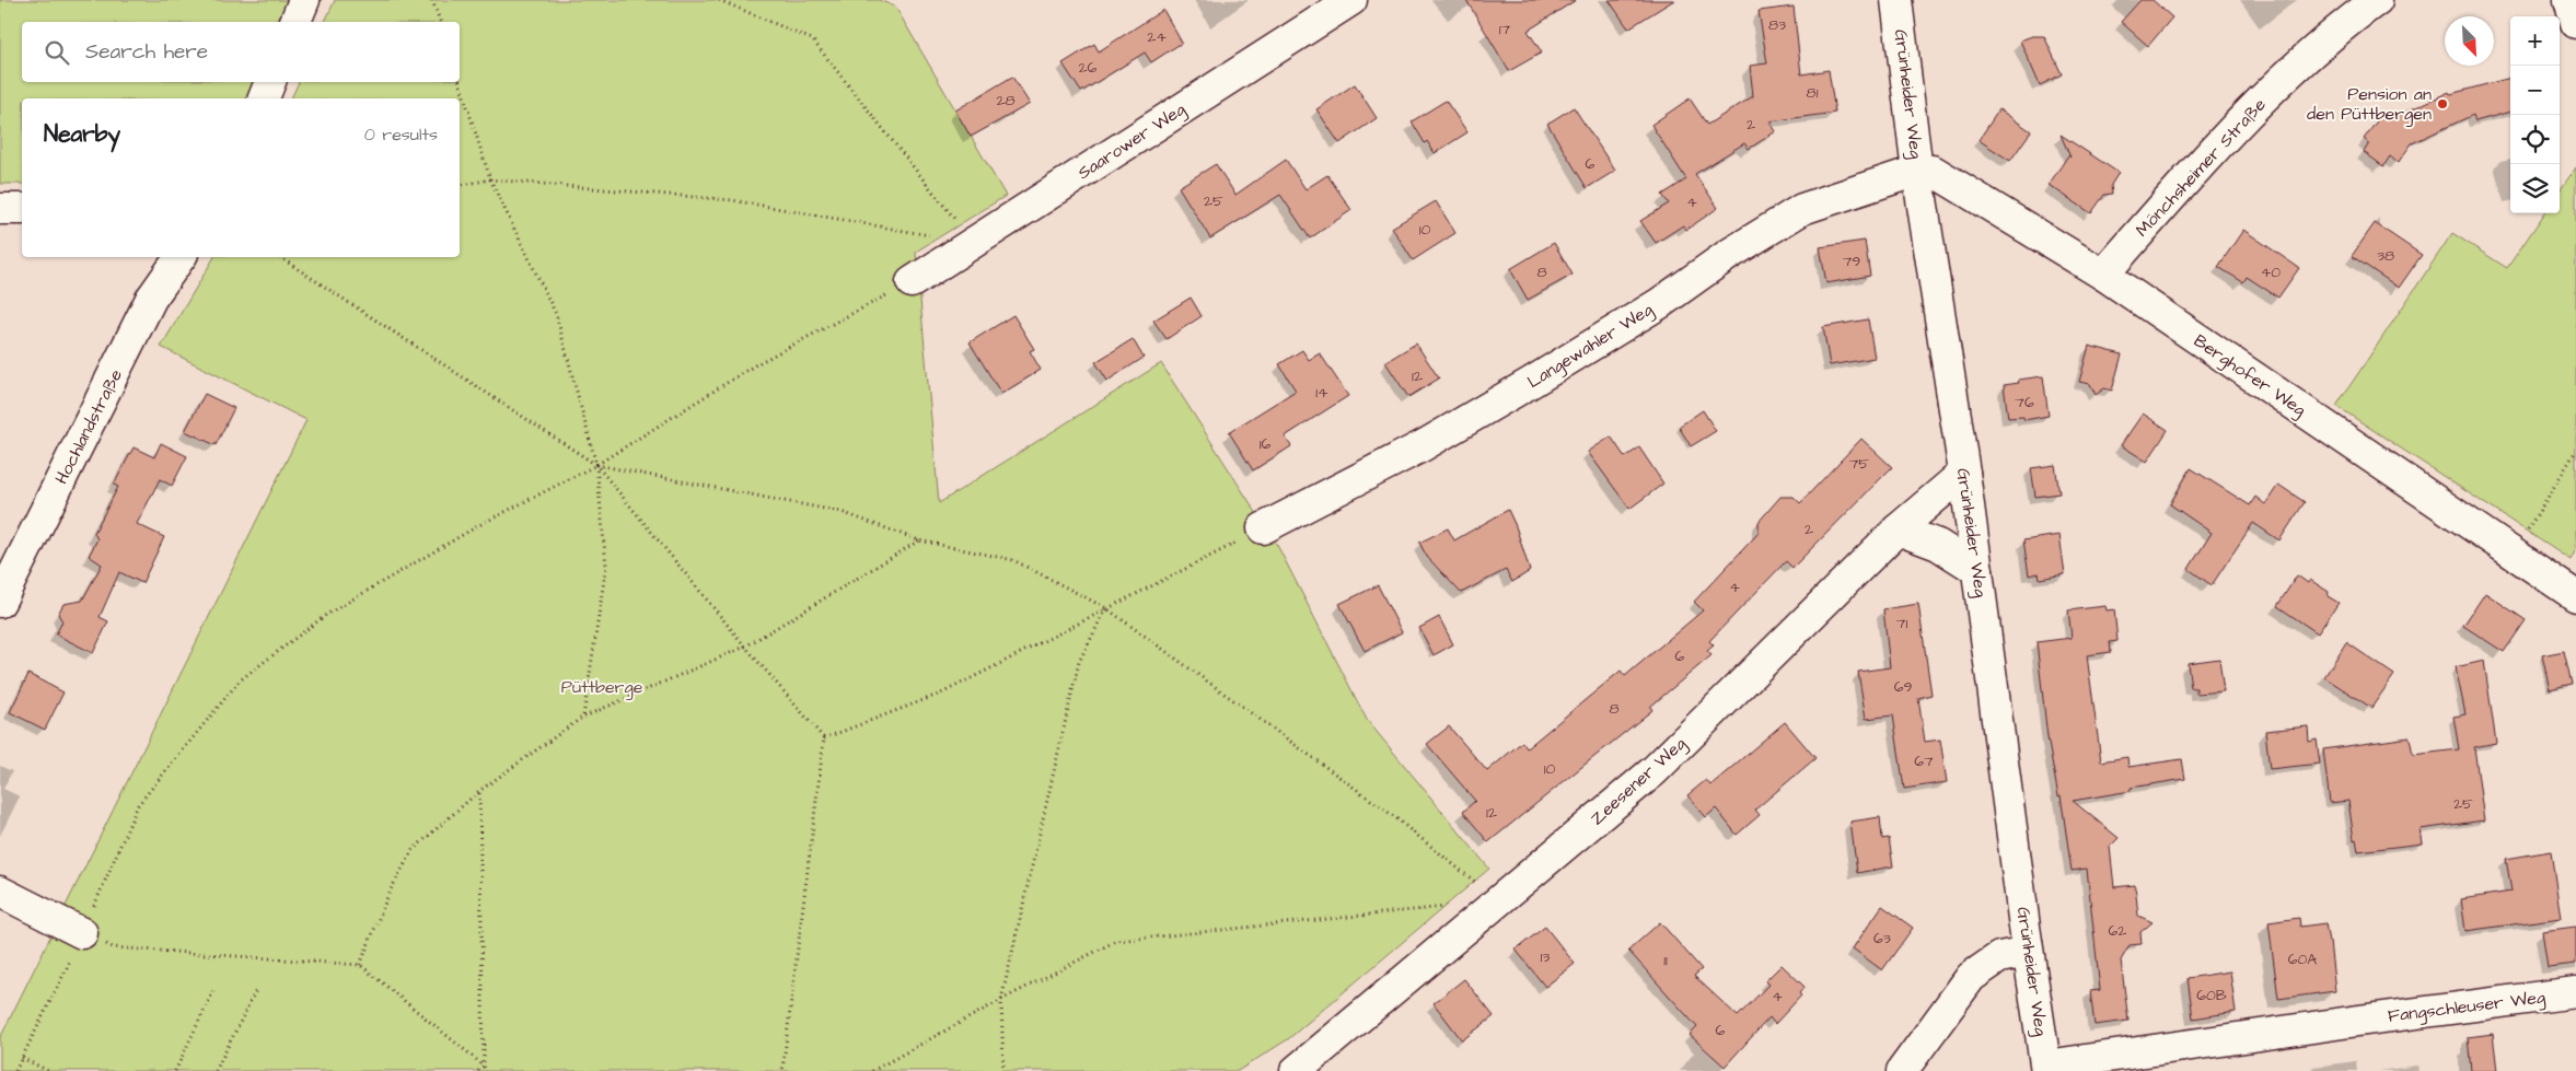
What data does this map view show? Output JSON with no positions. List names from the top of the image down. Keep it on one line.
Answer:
{"streets":{"street":["Grünheider Weg","Saarower Weg","Mönchsheimer Straße","Langewahler Weg","Berghofer Weg","Hochlandstraße","Zeesener Weg","Fangschleuser Weg"]},"crossings":[["Grünheider Weg","Langewahler Weg"],["Grünheider Weg","Berghofer Weg"],["Grünheider Weg","Zeesener Weg"],["Grünheider Weg","Fangschleuser Weg"],["Mönchsheimer Straße","Berghofer Weg"],["Langewahler Weg","Berghofer Weg"]],"parks":["Püttberge"],"places":["Pension an den Püttbergen"],"house_numbers":["83","17","24","26","81","28","2","6","25","4","10","38","79","8","40","12","14","76","16","75","2","4","71","6","69","8","67","10","25","12","62","63","13","60A","11","60B","4","6"],"north":"bottom right","page":{"map_buttons":["+","−"],"search":"Search here","heading":["Nearby","0 results"]}}
